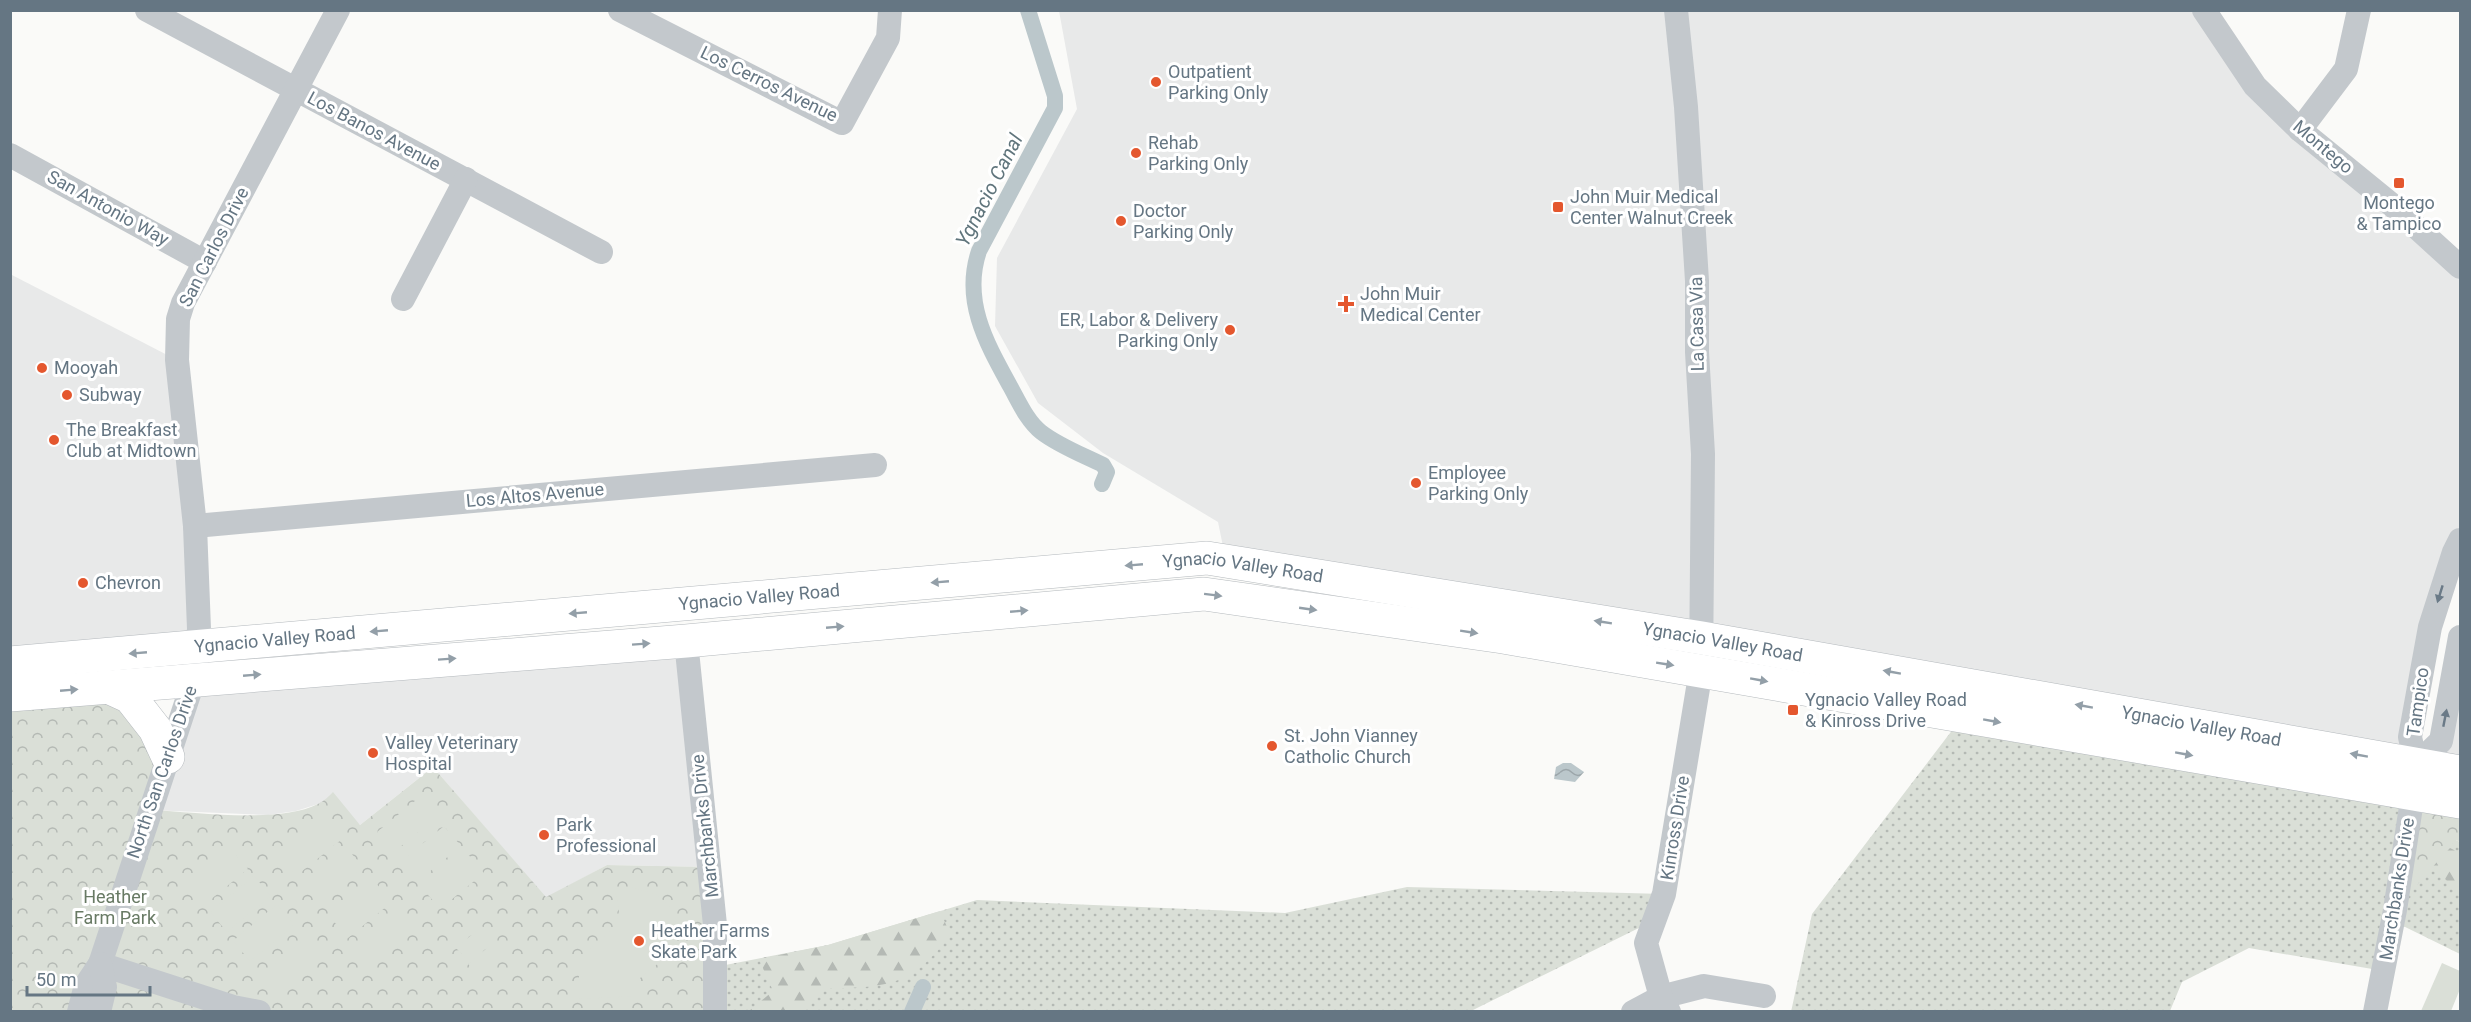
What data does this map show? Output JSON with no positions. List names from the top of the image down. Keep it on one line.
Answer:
{"streets":{"highway":["Ygnacio Valley Road"],"street":["Los Cerros Avenue","Los Banos Avenue","Montego","San Antonio Way","San Carlos Drive","La Casa Via","Los Altos Avenue","Tampico","North San Carlos Drive","Marchbanks Drive","Kinross Drive"]},"crossings":[["Los Banos Avenue","San Carlos Drive"],["San Antonio Way","San Carlos Drive"],["San Carlos Drive","Los Altos Avenue"],["San Carlos Drive","Ygnacio Valley Road"],["San Carlos Drive","North San Carlos Drive"],["La Casa Via","Ygnacio Valley Road"],["La Casa Via","Kinross Drive"],["Ygnacio Valley Road","Tampico"],["Ygnacio Valley Road","North San Carlos Drive"],["Ygnacio Valley Road","Marchbanks Drive"],["Ygnacio Valley Road","Kinross Drive"],["Tampico","Marchbanks Drive"]],"water":["Ygnacio Canal"],"parks":["Heather Farm Park"],"places":{"other":["Outpatient Parking Only","Rehab Parking Only","Doctor Parking Only","ER, Labor & Delivery Parking Only","Mooyah","Subway","The Breakfast Club at Midtown","Employee Parking Only","Chevron","St. John Vianney Catholic Church","Valley Veterinary Hospital","Park Professional","Heather Farms Skate Park"],"transit":["Montego & Tampico","John Muir Medical Center Walnut Creek","Ygnacio Valley Road & Kinross Drive"],"health":["John Muir Medical Center"]},"scale_bar":"50 m"}
